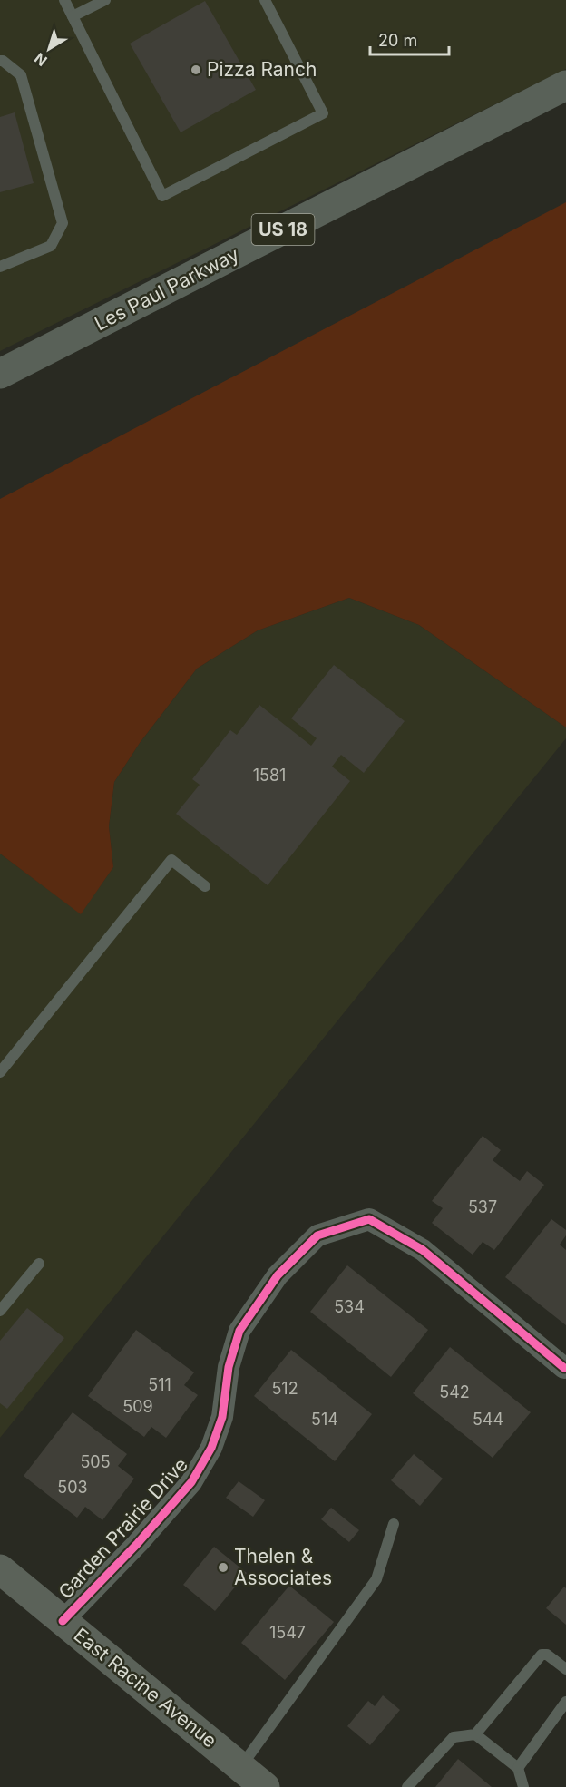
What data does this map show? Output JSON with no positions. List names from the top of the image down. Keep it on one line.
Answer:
{"streets":{"main road":["US 18","Les Paul Parkway","East Racine Avenue"],"street":["Garden Prairie Drive"]},"crossings":[["Garden Prairie Drive","East Racine Avenue"]],"places":["Pizza Ranch","Thelen & Associates"],"house_numbers":["1581","537","534","511","512","542","509","514","544","505","503","1547"],"scale_bar":"20 m","north":"bottom left"}
